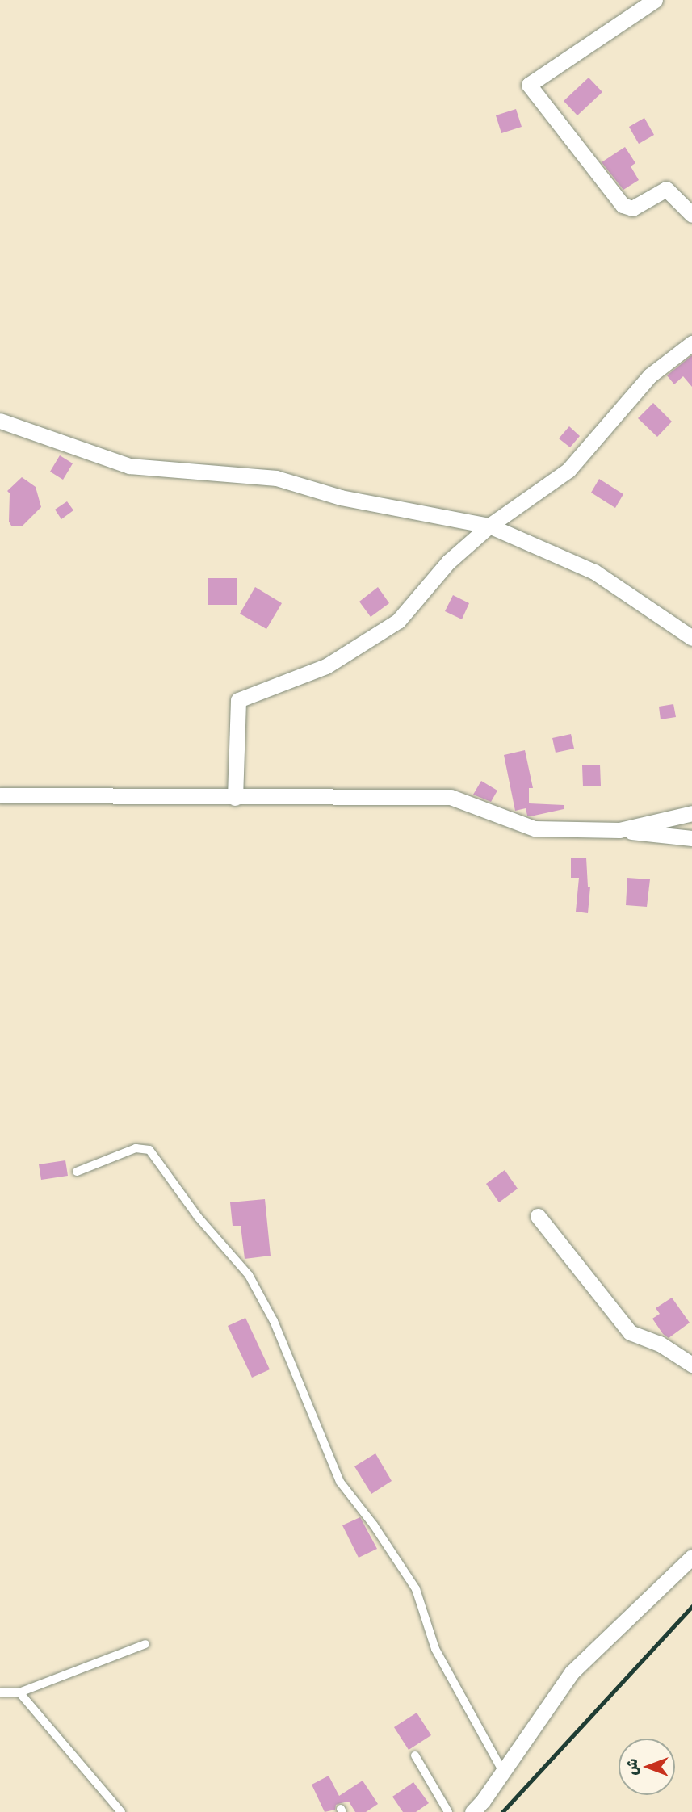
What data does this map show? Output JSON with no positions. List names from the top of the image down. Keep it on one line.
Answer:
{"north":"left"}
